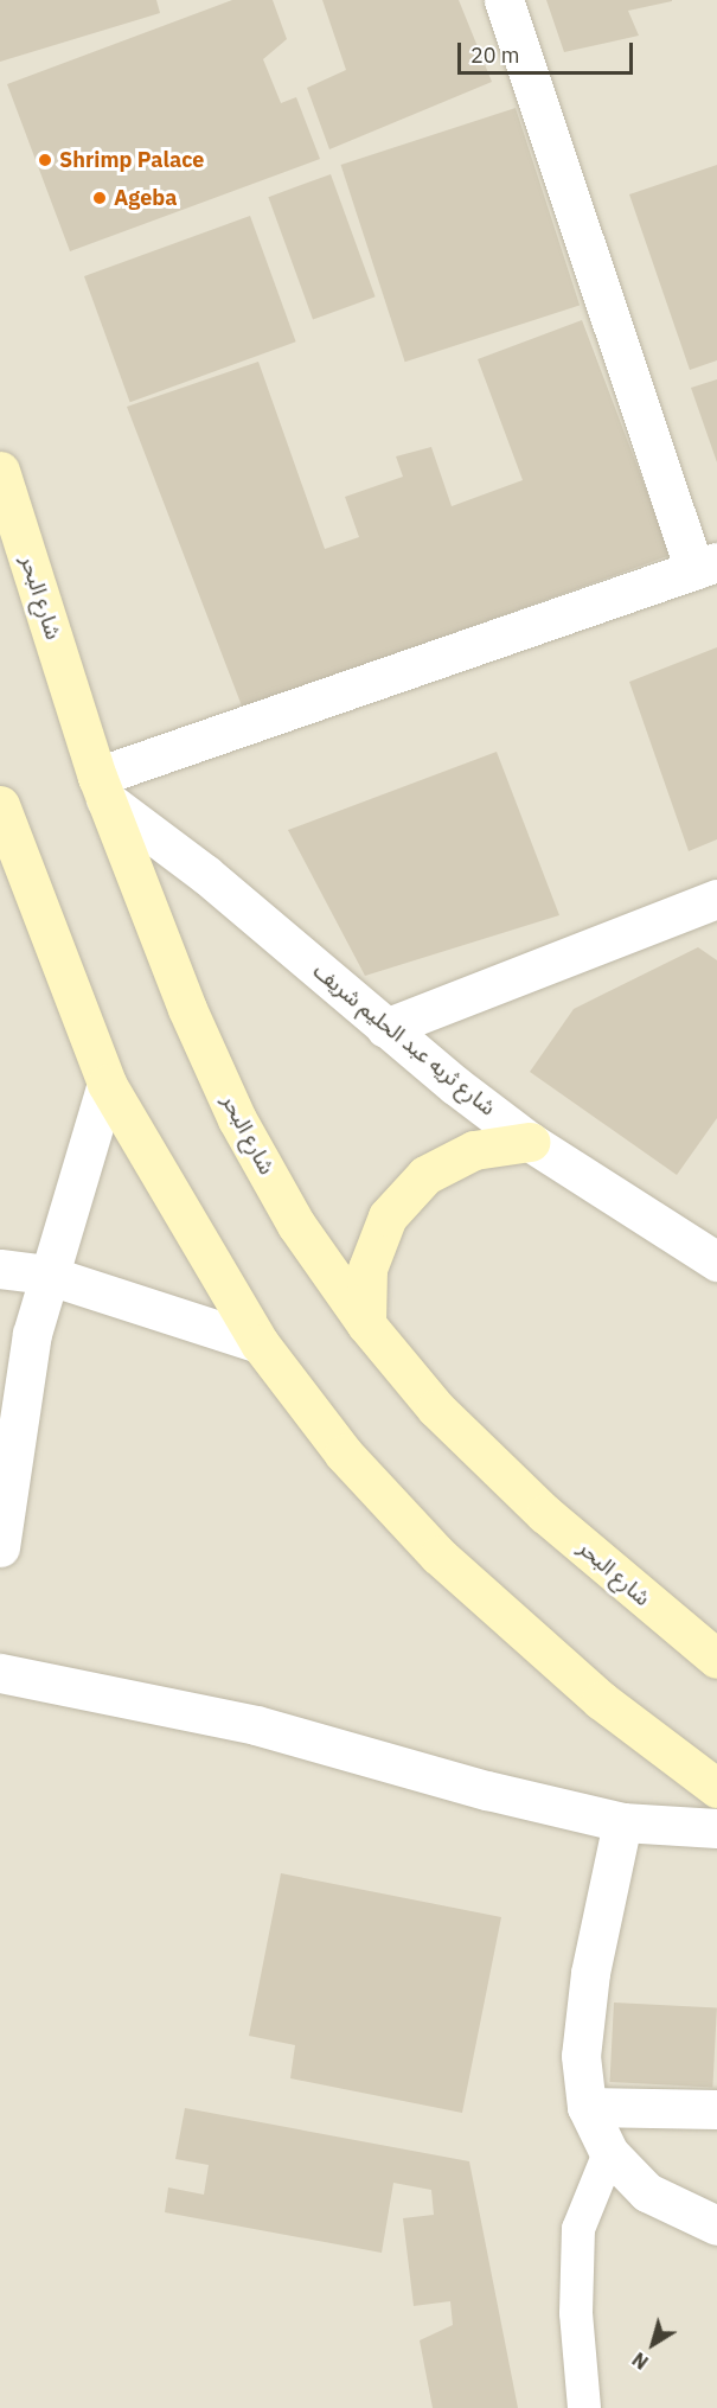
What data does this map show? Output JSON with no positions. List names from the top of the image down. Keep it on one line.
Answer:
{"streets":{"main road":["شارع البحر"],"street":["شارع ثريه عبد الحليم شريف"]},"crossings":[["شارع البحر","شارع ثريه عبد الحليم شريف"]],"places":["Shrimp Palace","Ageba"],"scale_bar":"20 m","north":"bottom left"}
